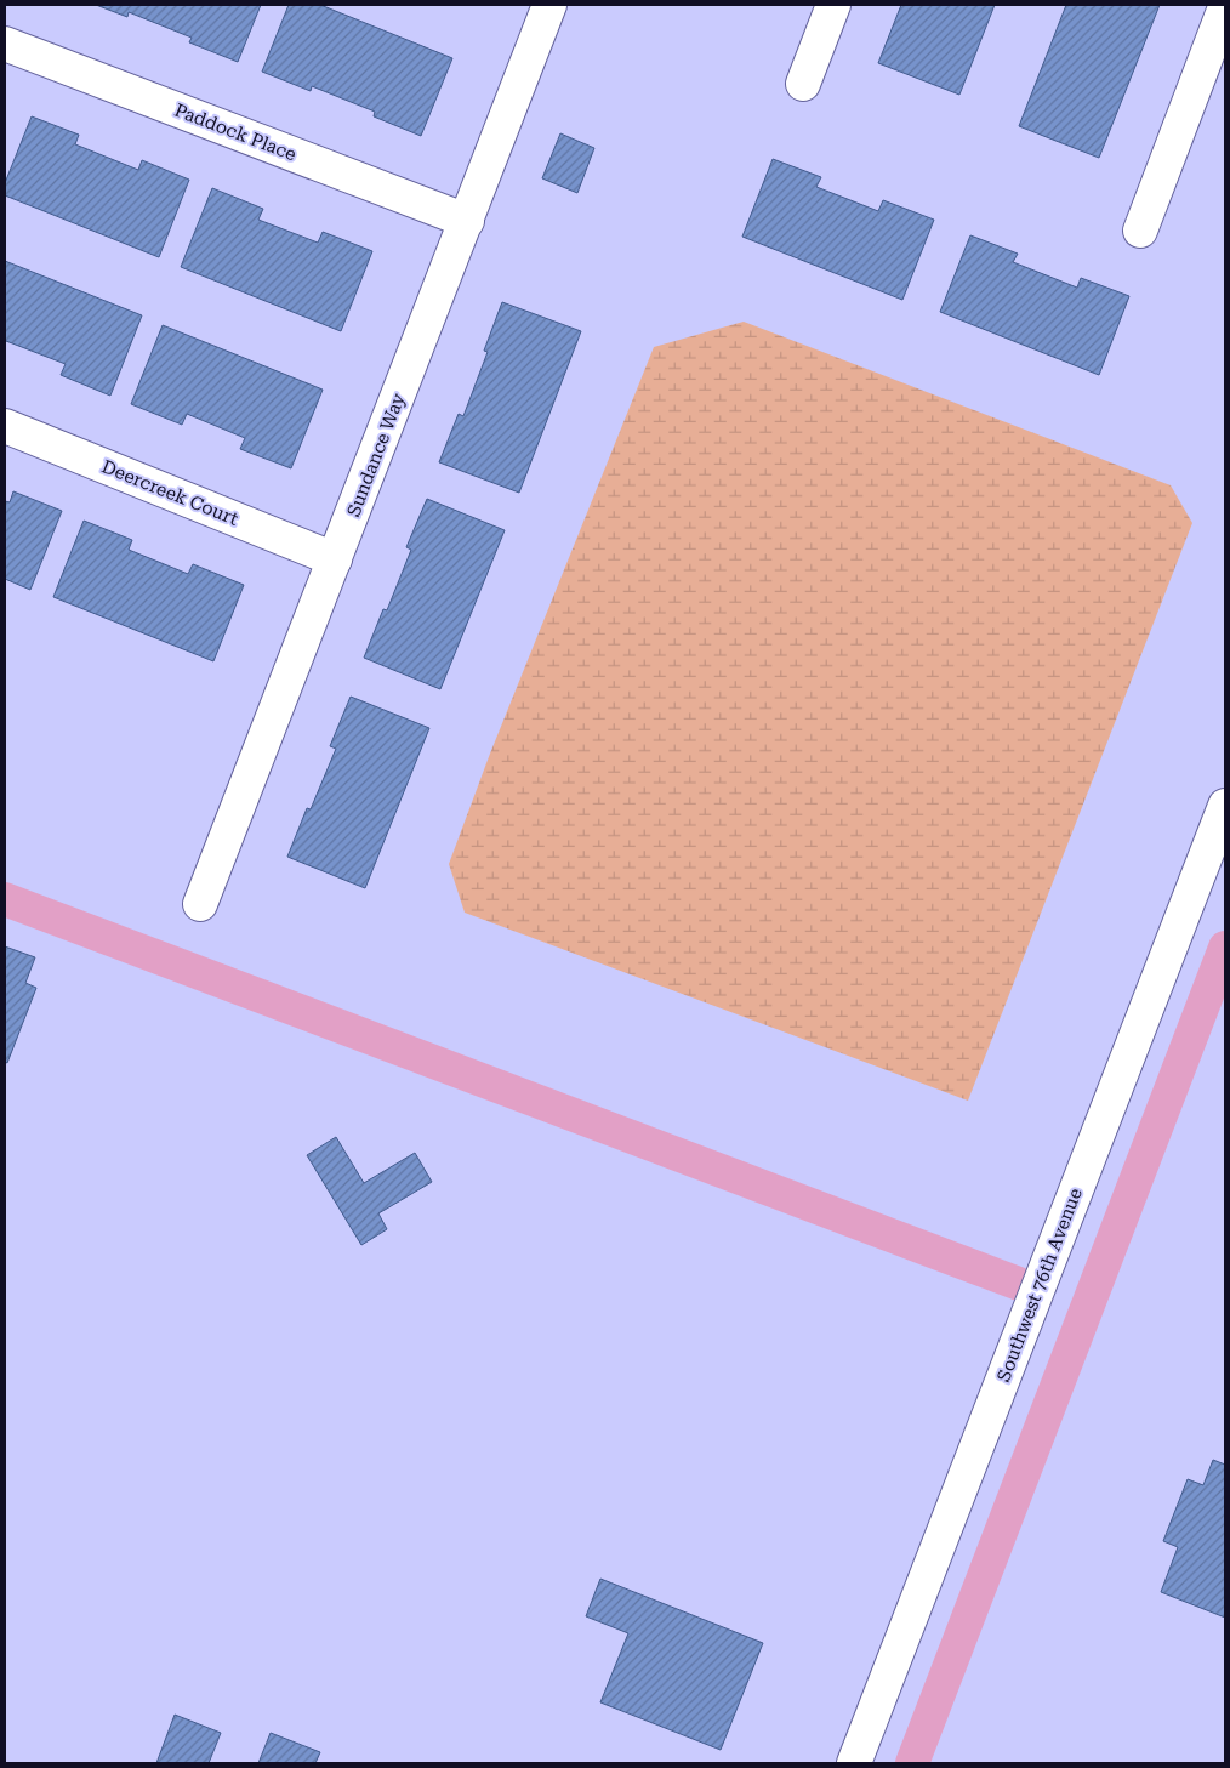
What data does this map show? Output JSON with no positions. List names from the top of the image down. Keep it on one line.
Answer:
{"streets":{"street":["Paddock Place","Sundance Way","Deercreek Court","Southwest 76th Avenue"]},"crossings":[["Paddock Place","Sundance Way"],["Sundance Way","Deercreek Court"]]}
